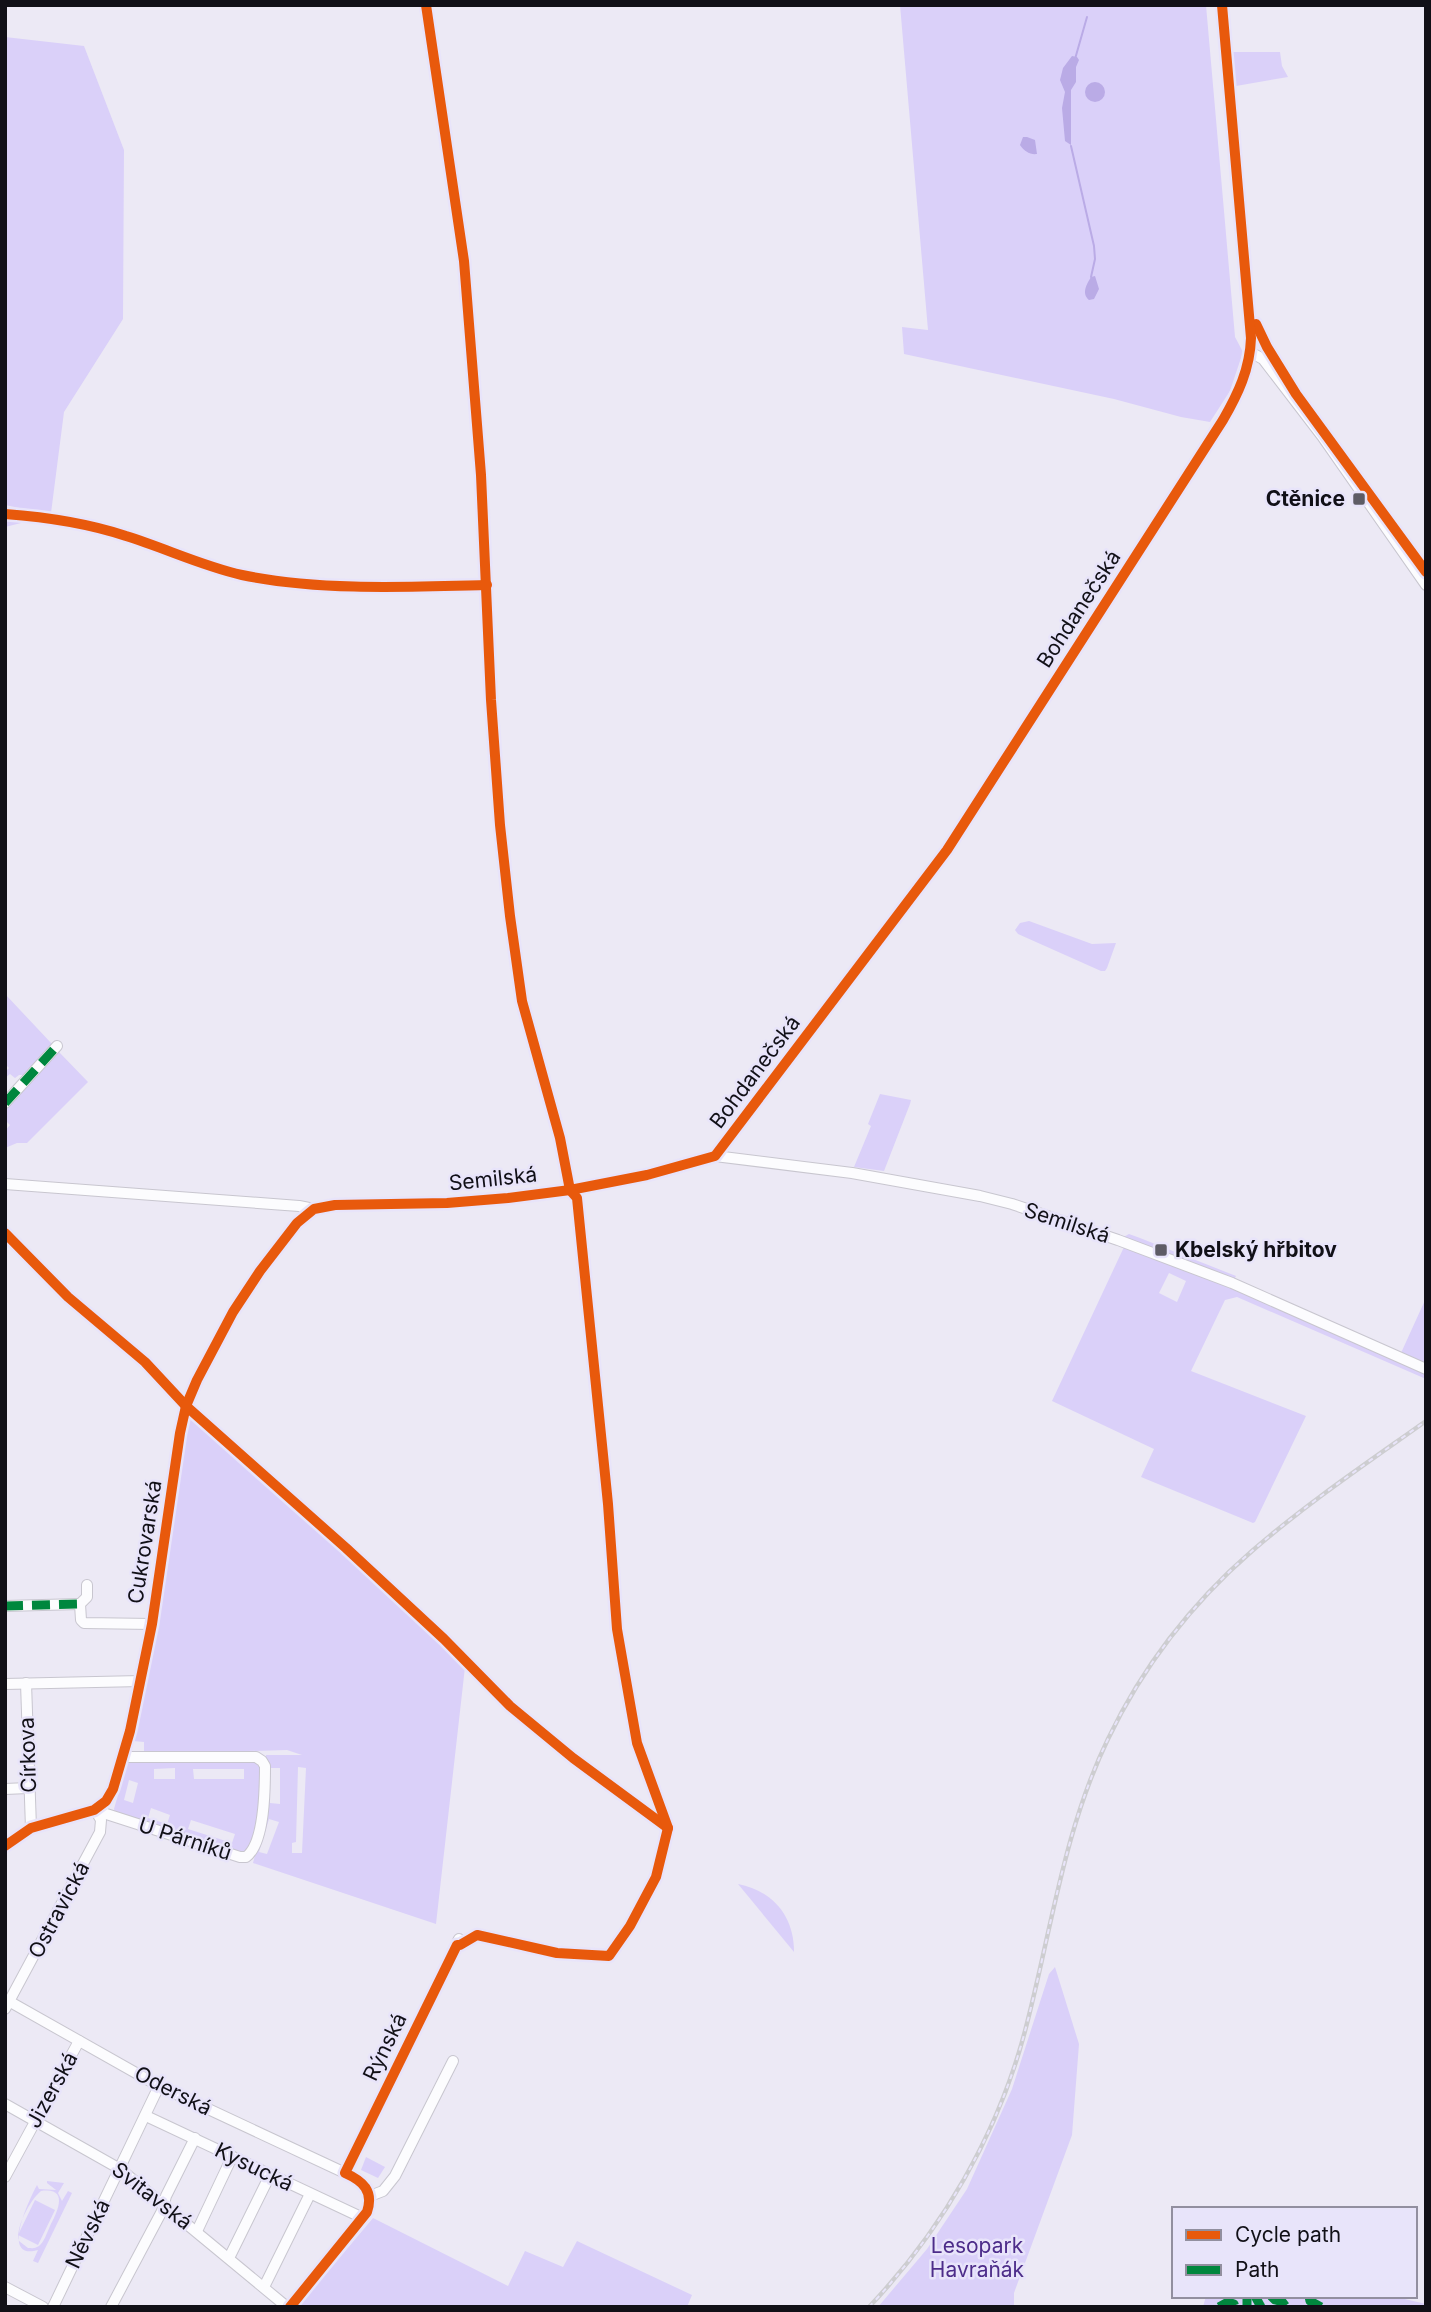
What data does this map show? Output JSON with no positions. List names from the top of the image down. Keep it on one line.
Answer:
{"streets":{"street":["Bohdanečská","Semilská","Cukrovarská","Církova","U Párníků","Ostravická","Rýnská","Jizerská","Oderská","Kysucká","Svitavská","Něvská"]},"crossings":[["Bohdanečská","Semilská"],["Semilská","Cukrovarská"],["Cukrovarská","U Párníků"],["Cukrovarská","Ostravická"],["U Párníků","Ostravická"],["Ostravická","Oderská"],["Rýnská","Oderská"],["Jizerská","Oderská"],["Jizerská","Svitavská"],["Oderská","Něvská"],["Kysucká","Něvská"],["Svitavská","Něvská"]],"parks":["Lesopark Havraňák"],"places":{"transit":["Ctěnice","Kbelský hřbitov"]},"legend":["Cycle path","Path"]}
